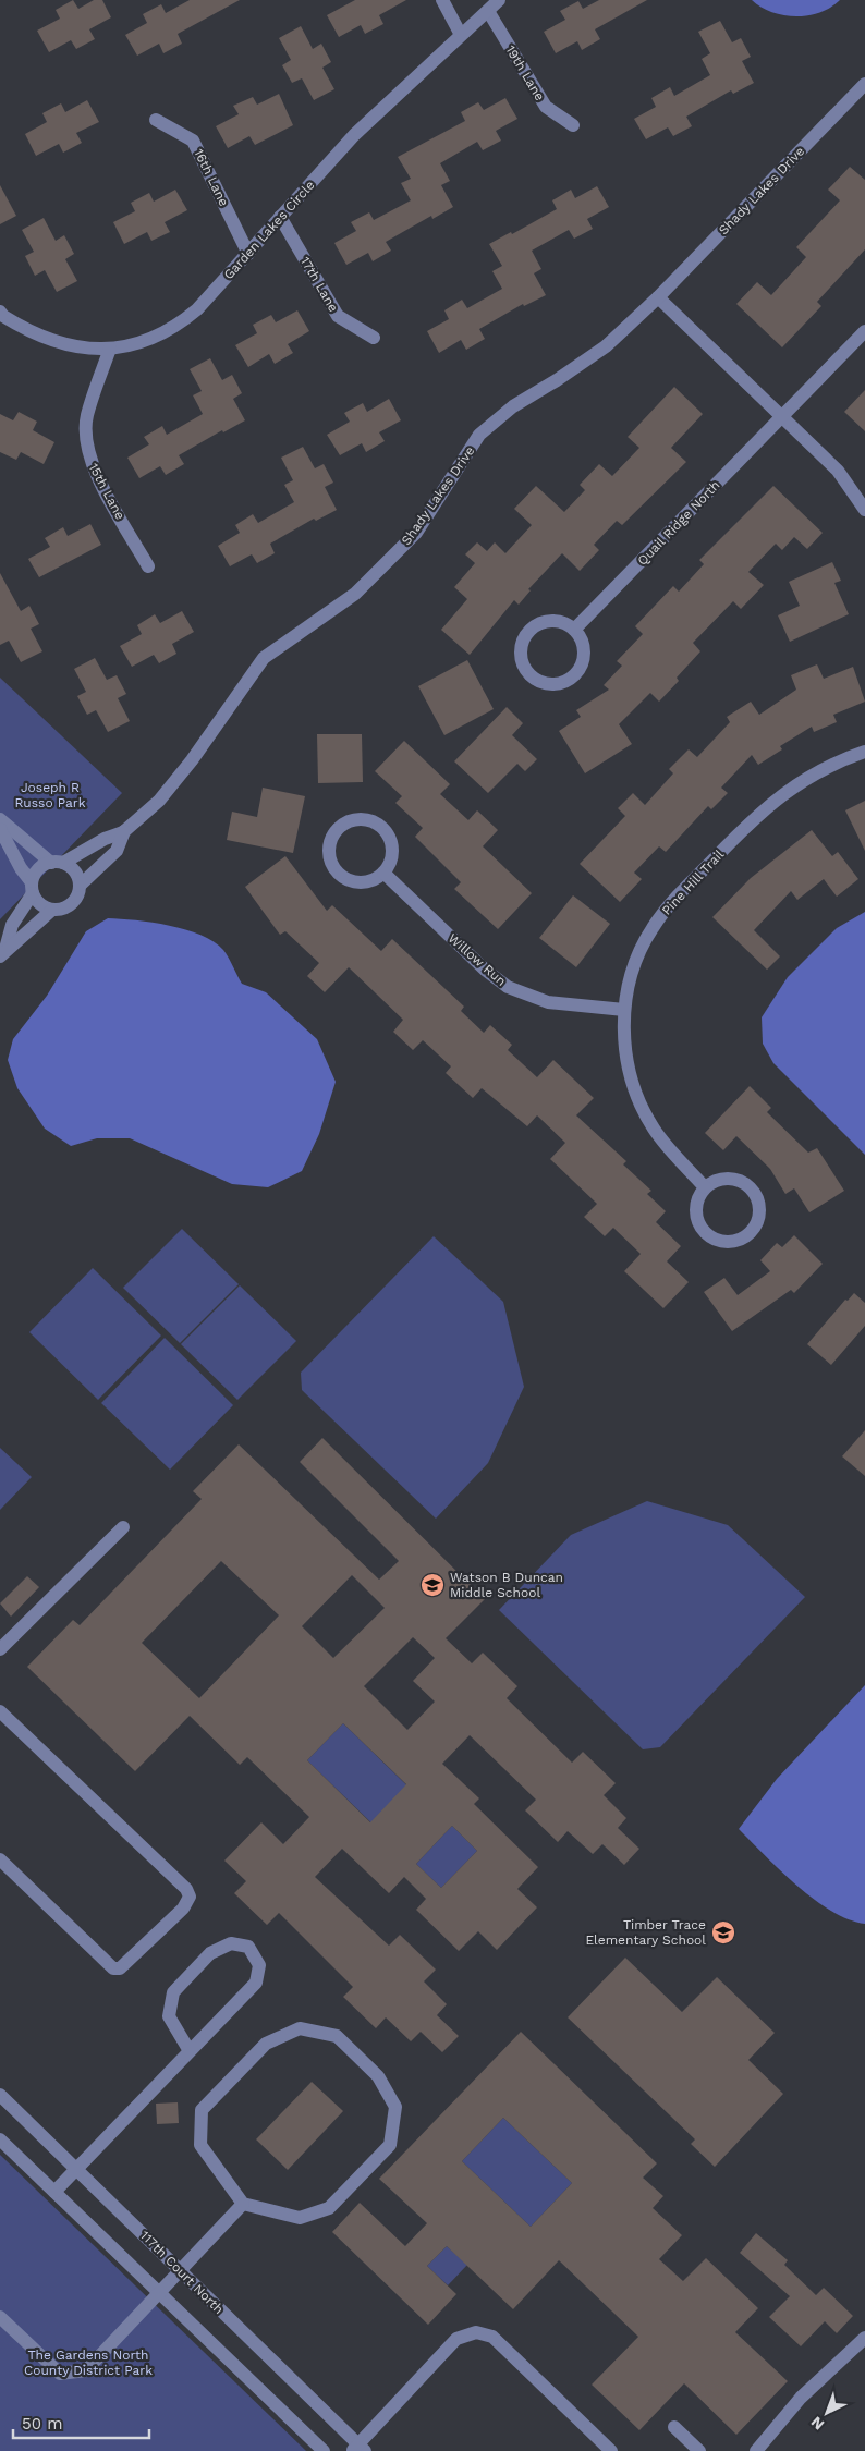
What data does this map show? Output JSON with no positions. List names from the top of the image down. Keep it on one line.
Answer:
{"streets":{"street":["19th Lane","16th Lane","Shady Lakes Drive","Garden Lakes Circle","17th Lane","15th Lane","Quail Ridge North","Pine Hill Trail","Willow Run","117th Court North"]},"crossings":[["19th Lane","Garden Lakes Circle"],["16th Lane","Garden Lakes Circle"],["Garden Lakes Circle","17th Lane"],["Garden Lakes Circle","15th Lane"],["Pine Hill Trail","Willow Run"]],"parks":["Joseph R Russo Park","The Gardens North County District Park"],"places":{"school or university":["Watson B Duncan Middle School","Timber Trace Elementary School"]},"scale_bar":"50 m","north":"bottom left"}
